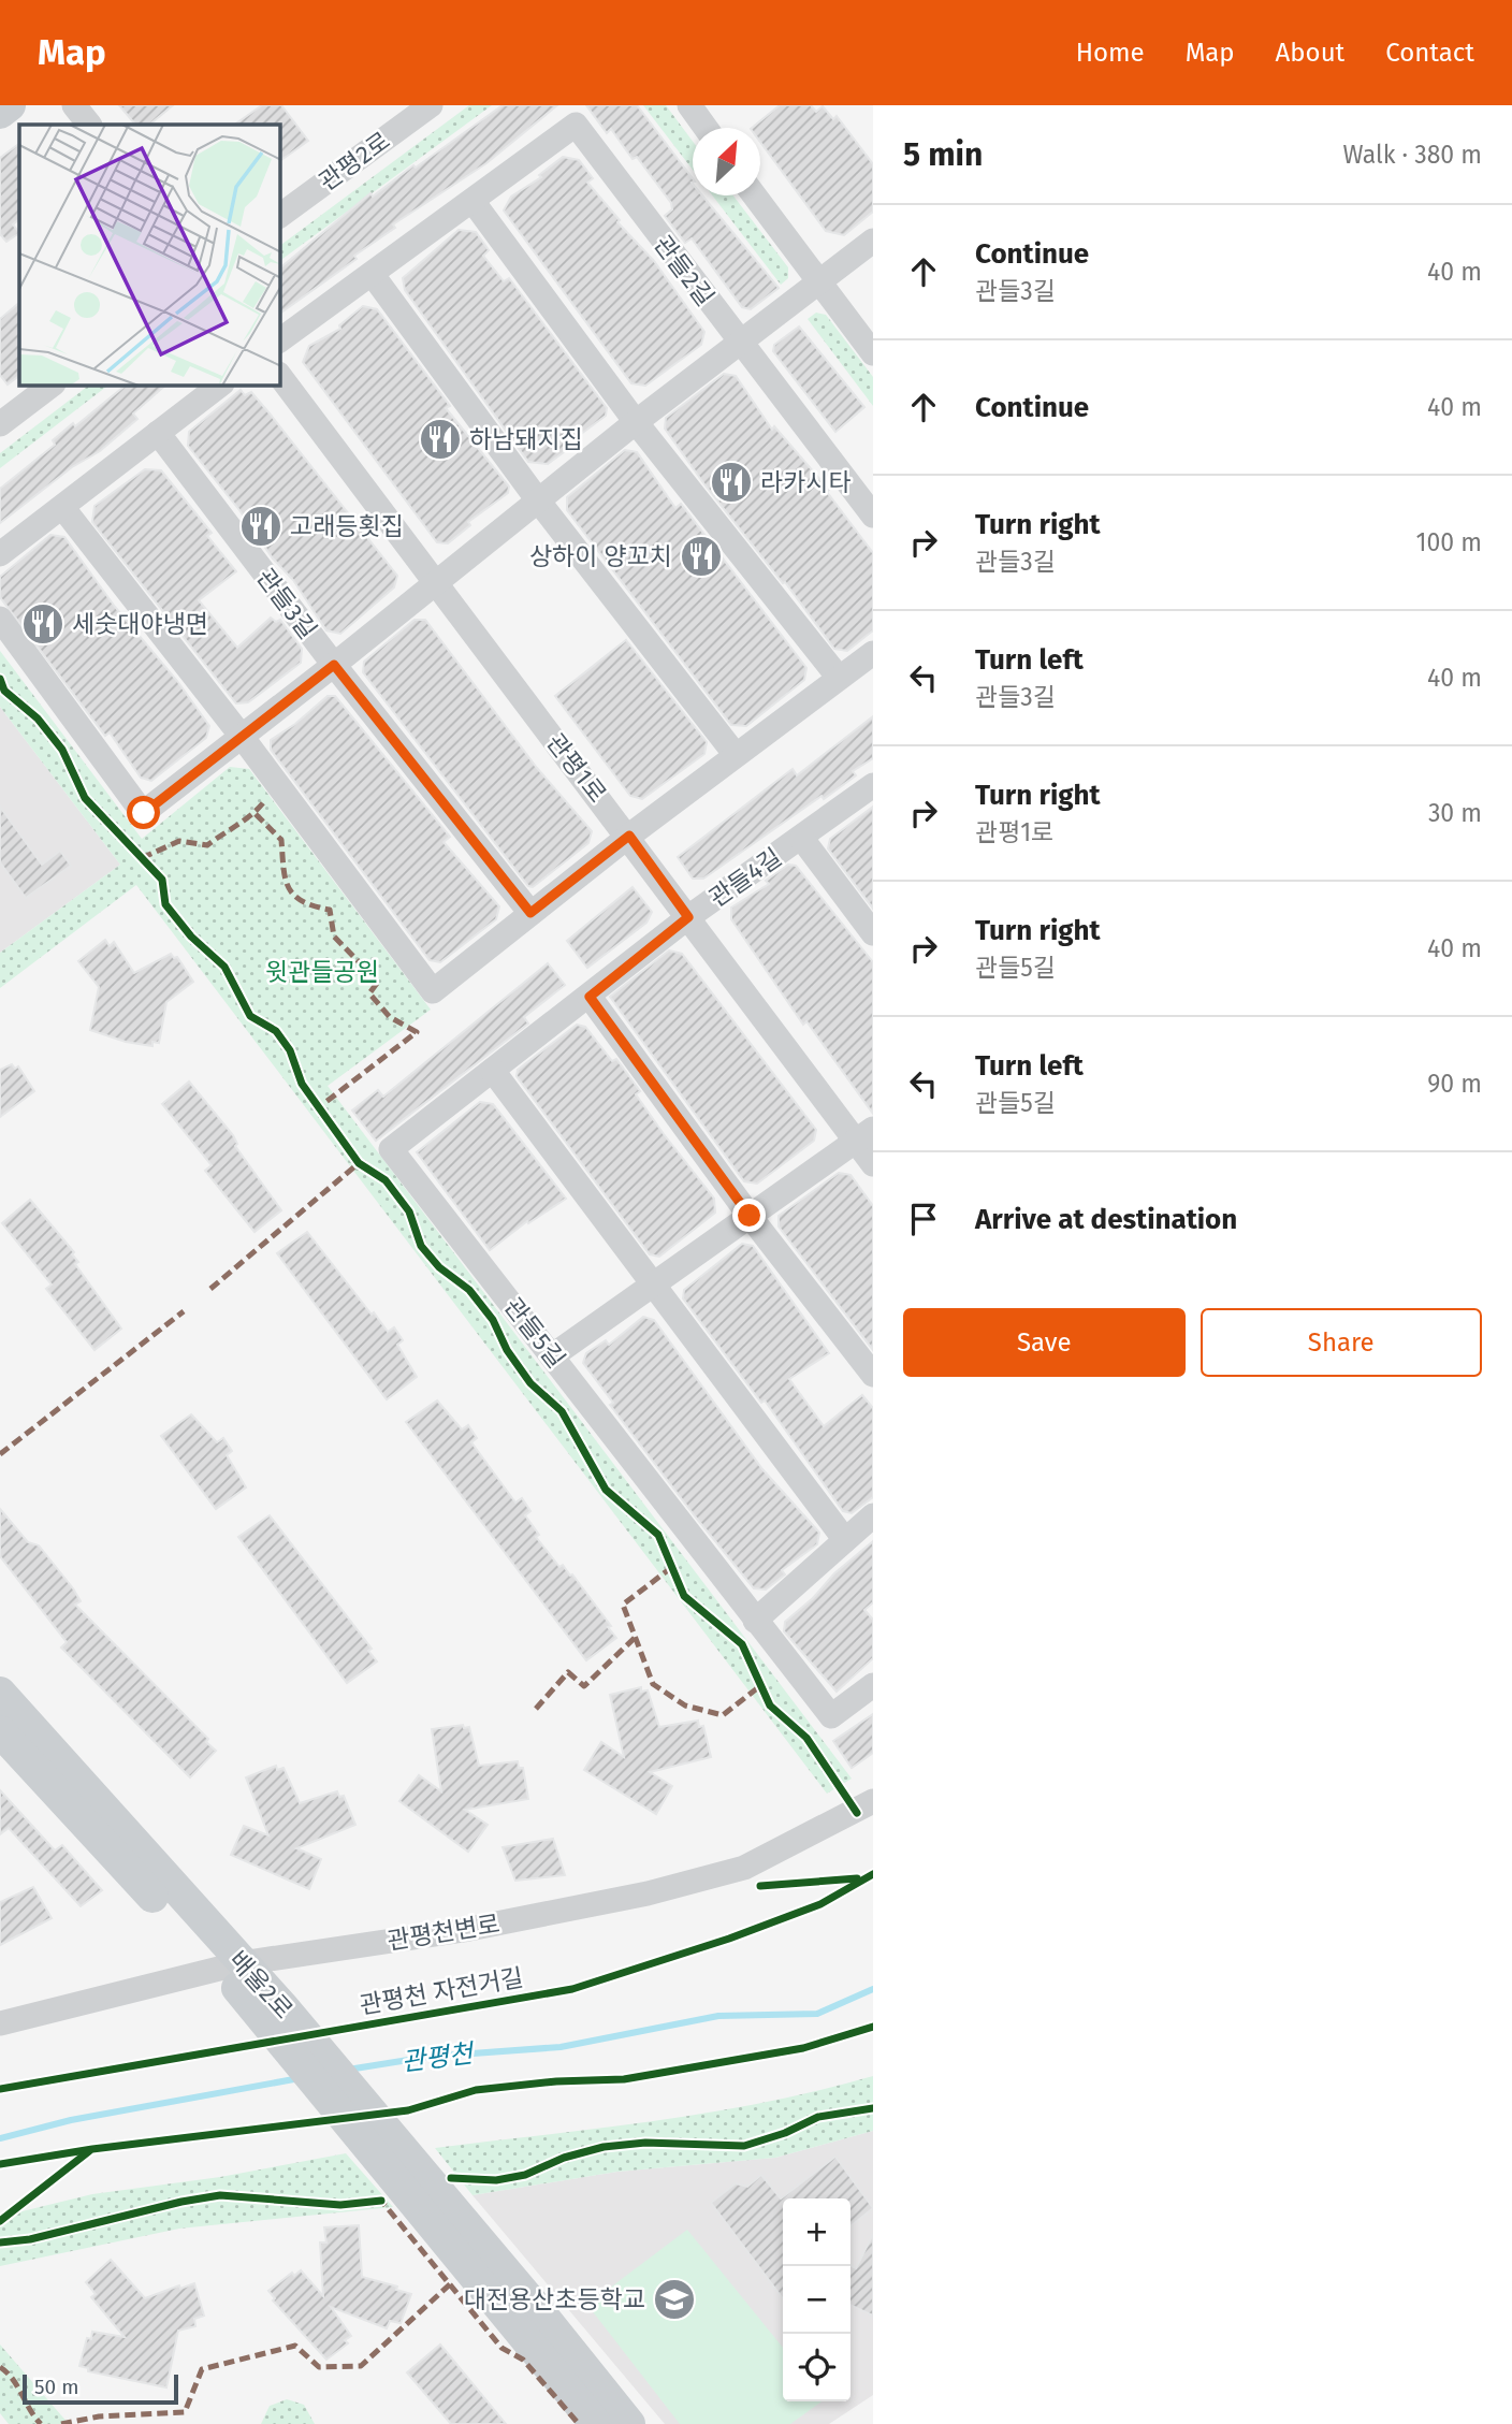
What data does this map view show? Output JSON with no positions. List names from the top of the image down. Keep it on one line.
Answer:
{"streets":{"main road":["배울2로"],"street":["관평2로","관들2길","관들3길","관평1로","관들4길","관들5길","관평천변로"],"cycle path":["관평천 자전거길"]},"crossings":[["관평1로","관들4길"],["관평1로","관들5길"],["관들4길","관들5길"],["관평천변로","배울2로"]],"water":["관평천"],"parks":["윗관들공원"],"places":{"restaurant":["하남돼지집","라카시타","고래등횟집","상하이 양꼬치","세숫대야냉면"],"school or university":["대전용산초등학교"]},"scale_bar":"50 m","north":"top right","page":{"header":"Map","nav":["Home","Map","About","Contact"],"heading":["5 min","Walk · 380 m"],"list":[["Continue","관들3길","40 m"],["Continue","40 m"],["Turn right","관들3길","100 m"],["Turn left","관들3길","40 m"],["Turn right","관평1로","30 m"],["Turn right","관들5길","40 m"],["Turn left","관들5길","90 m"],"Arrive at destination"],"buttons":["Save","Share"],"map_buttons":["+","−"],"scale":"50 m"}}
